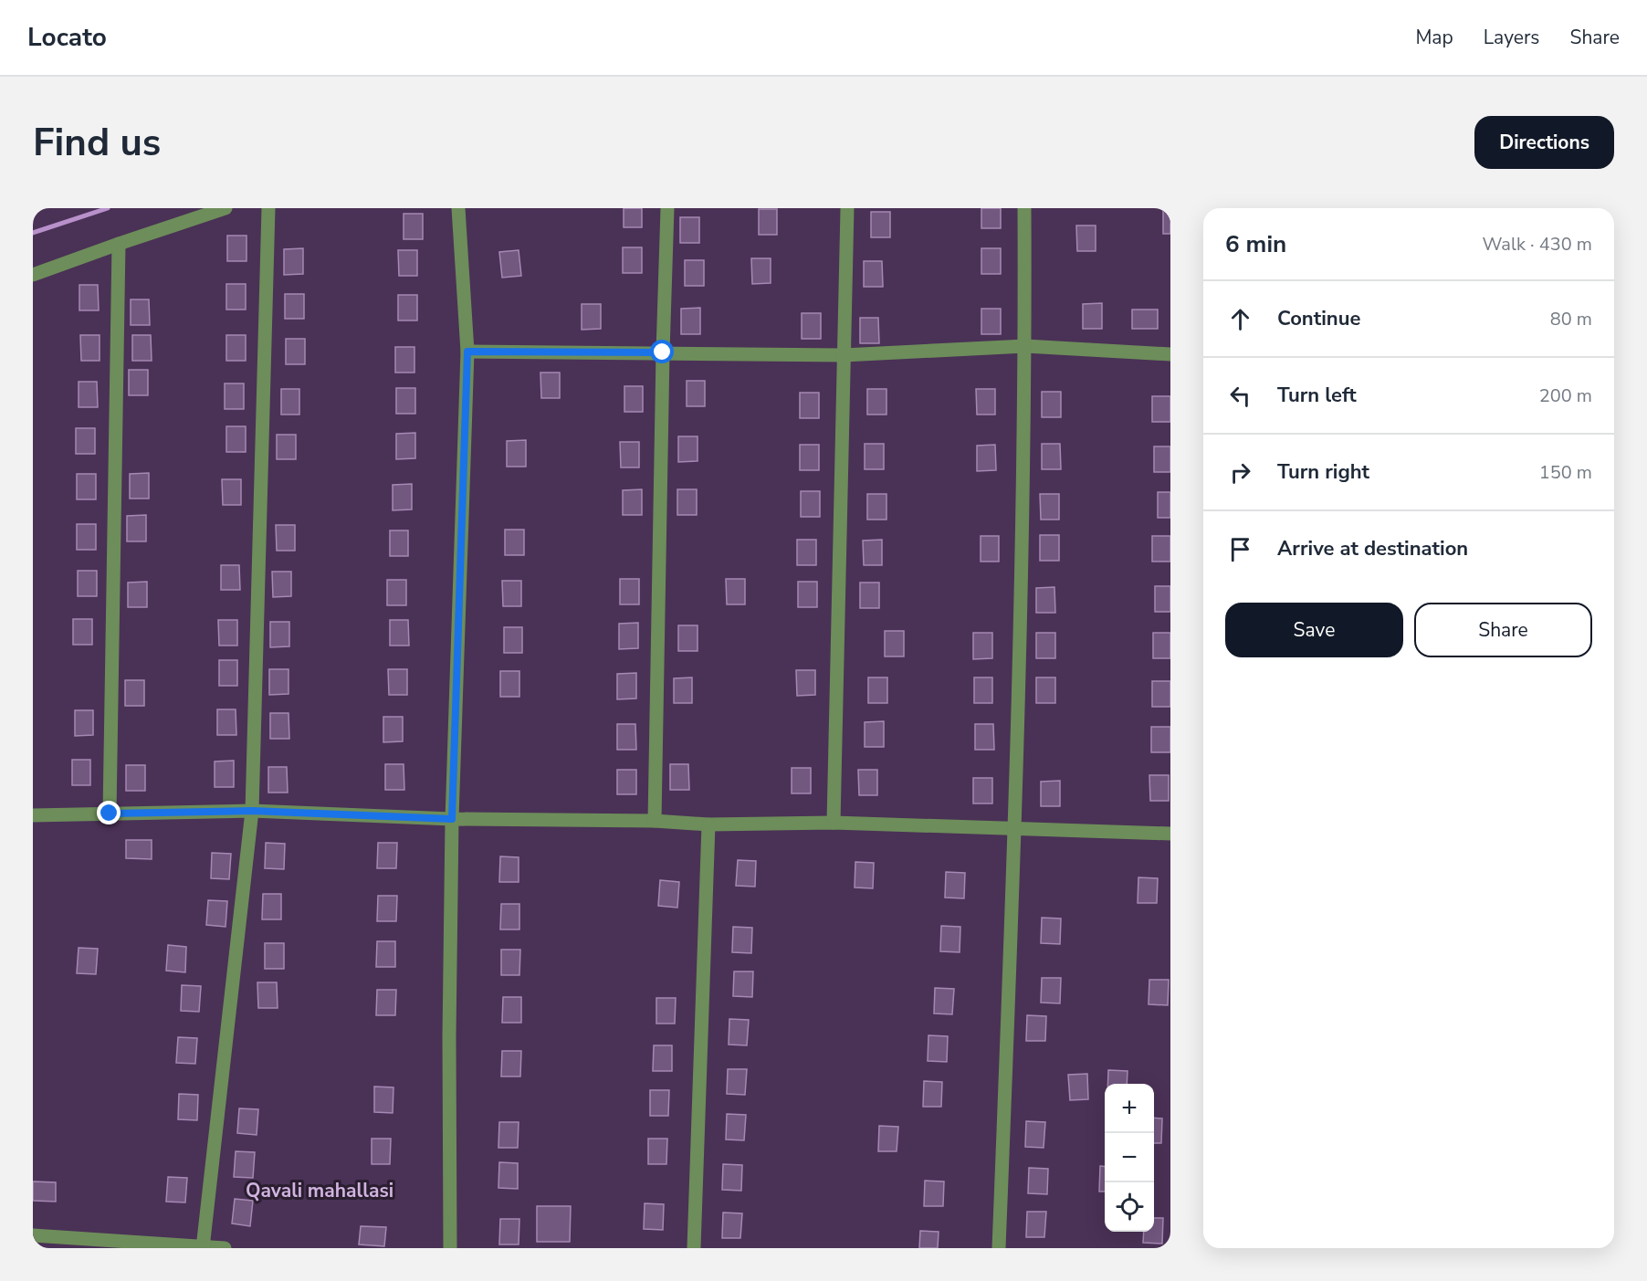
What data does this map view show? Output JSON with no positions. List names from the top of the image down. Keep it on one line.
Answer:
{"districts":["Qavali mahallasi"],"page":{"header":"Locato","nav":["Map","Layers","Share"],"buttons":["Directions",["Save","Share"]],"title":"Find us","heading":["6 min","Walk · 430 m"],"list":[["Continue","80 m"],["Turn left","200 m"],["Turn right","150 m"],"Arrive at destination"],"map_buttons":["+","−"]}}
